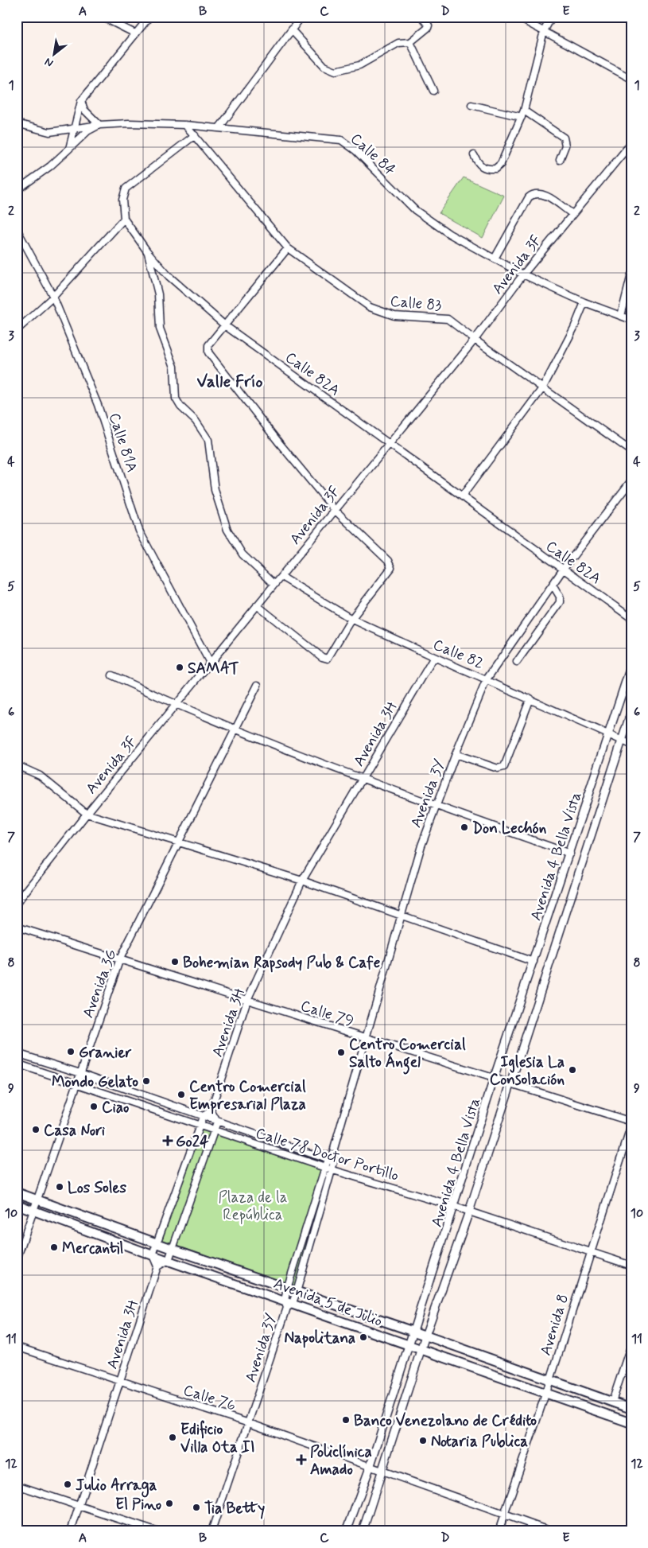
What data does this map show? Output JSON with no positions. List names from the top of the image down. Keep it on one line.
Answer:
{"streets":{"main road":["Avenida 5 de Julio"],"street":["Calle 84","Avenida 3F","Calle 83","Calle 82A","Calle 81A","Calle 82","Avenida 3H","Avenida 3Y","Avenida 4 Bella Vista","Avenida 3G","Calle 79","Calle 78 Doctor Portillo","Avenida 8","Calle 76"]},"crossings":[["Calle 84","Avenida 3F"],["Calle 84","Calle 83"],["Avenida 3F","Calle 83"],["Avenida 3F","Calle 82A"],["Avenida 3F","Calle 81A"],["Avenida 3F","Calle 82"],["Calle 82A","Avenida 3Y"],["Calle 82","Avenida 3H"],["Calle 82","Avenida 3Y"],["Calle 82","Avenida 4 Bella Vista"],["Avenida 3H","Calle 79"],["Avenida 3H","Calle 76"],["Avenida 3Y","Calle 79"],["Avenida 3Y","Calle 78 Doctor Portillo"],["Avenida 3Y","Avenida 5 de Julio"],["Avenida 3Y","Calle 76"],["Avenida 4 Bella Vista","Calle 79"],["Avenida 4 Bella Vista","Calle 78 Doctor Portillo"],["Avenida 4 Bella Vista","Avenida 5 de Julio"],["Avenida 4 Bella Vista","Calle 76"],["Avenida 3G","Calle 79"],["Avenida 3G","Calle 78 Doctor Portillo"],["Avenida 3G","Avenida 5 de Julio"],["Calle 78 Doctor Portillo","Avenida 8"],["Avenida 5 de Julio","Avenida 8"],["Avenida 8","Calle 76"]],"districts":["Valle Frío"],"parks":["Plaza de la República"],"places":{"other":["SAMAT","Don Lechón","Bohemian Rapsody Pub & Cafe","Granier","Centro Comercial Salto Ángel","Iglesia La Consolación","Mondo Gelato","Centro Comercial Empresarial Plaza","Ciao","Casa Nori","Los Soles","Mercantil","Napolitana","Banco Venezolano de Crédito","Edificio Villa Ota II","Notaria Publica","Julio Arraga","El Pino","Tia Betty"],"health":["Go24","Policlínica Amado"]},"north":"bottom left","grid":{"columns":["A","B","C","D","E"],"rows":["1","2","3","4","5","6","7","8","9","10","11","12"]}}
